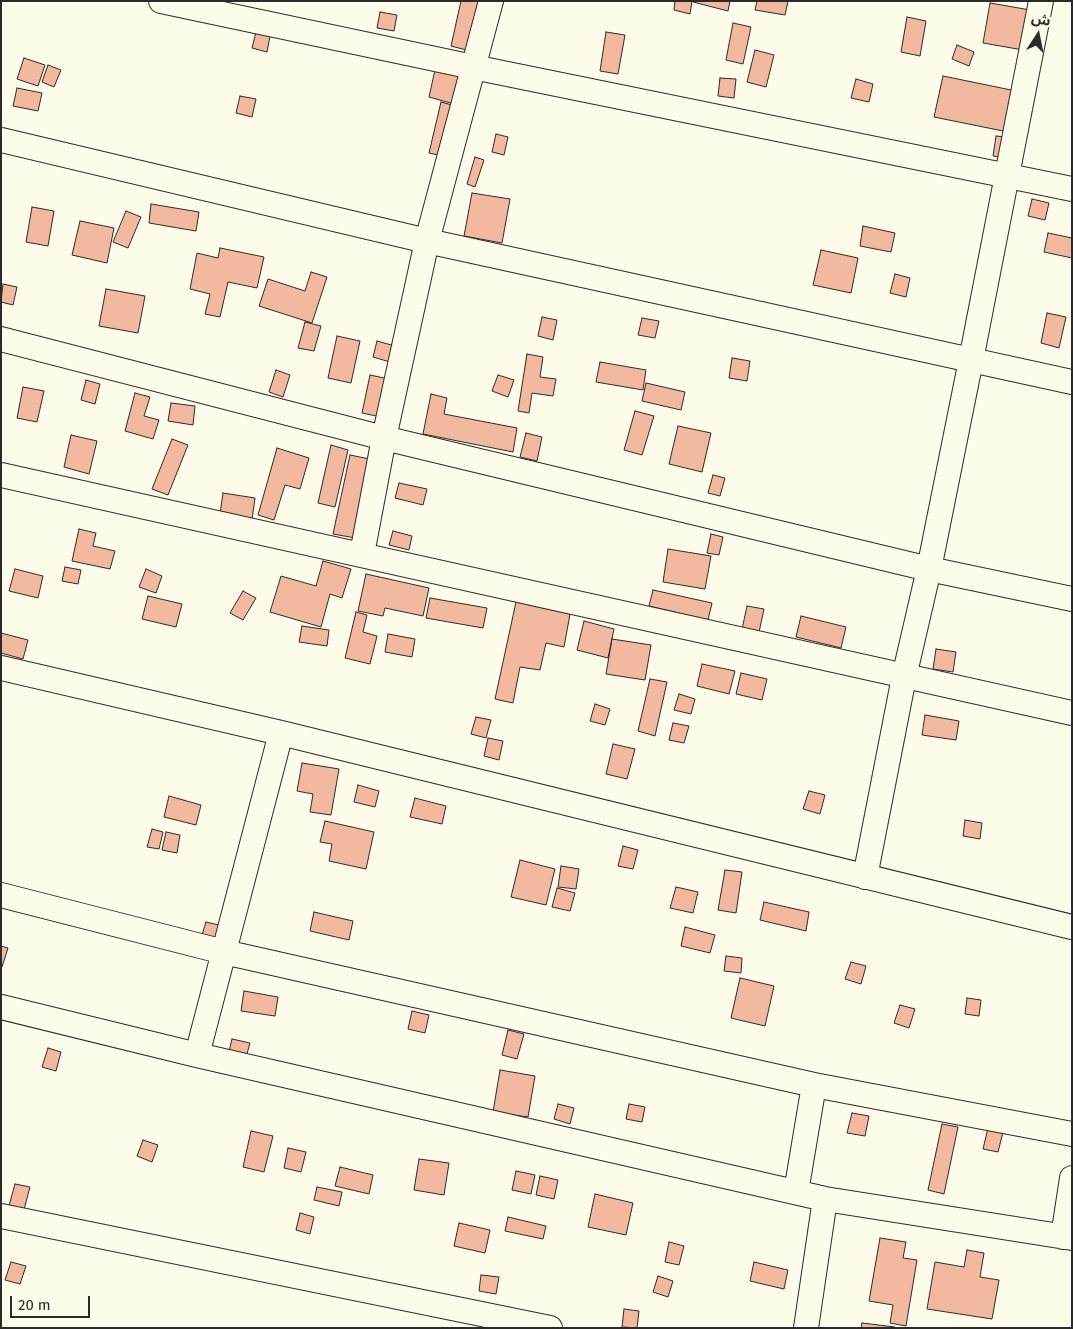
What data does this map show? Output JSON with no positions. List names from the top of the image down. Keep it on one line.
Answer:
{"scale_bar":"20 m","north":"top"}
